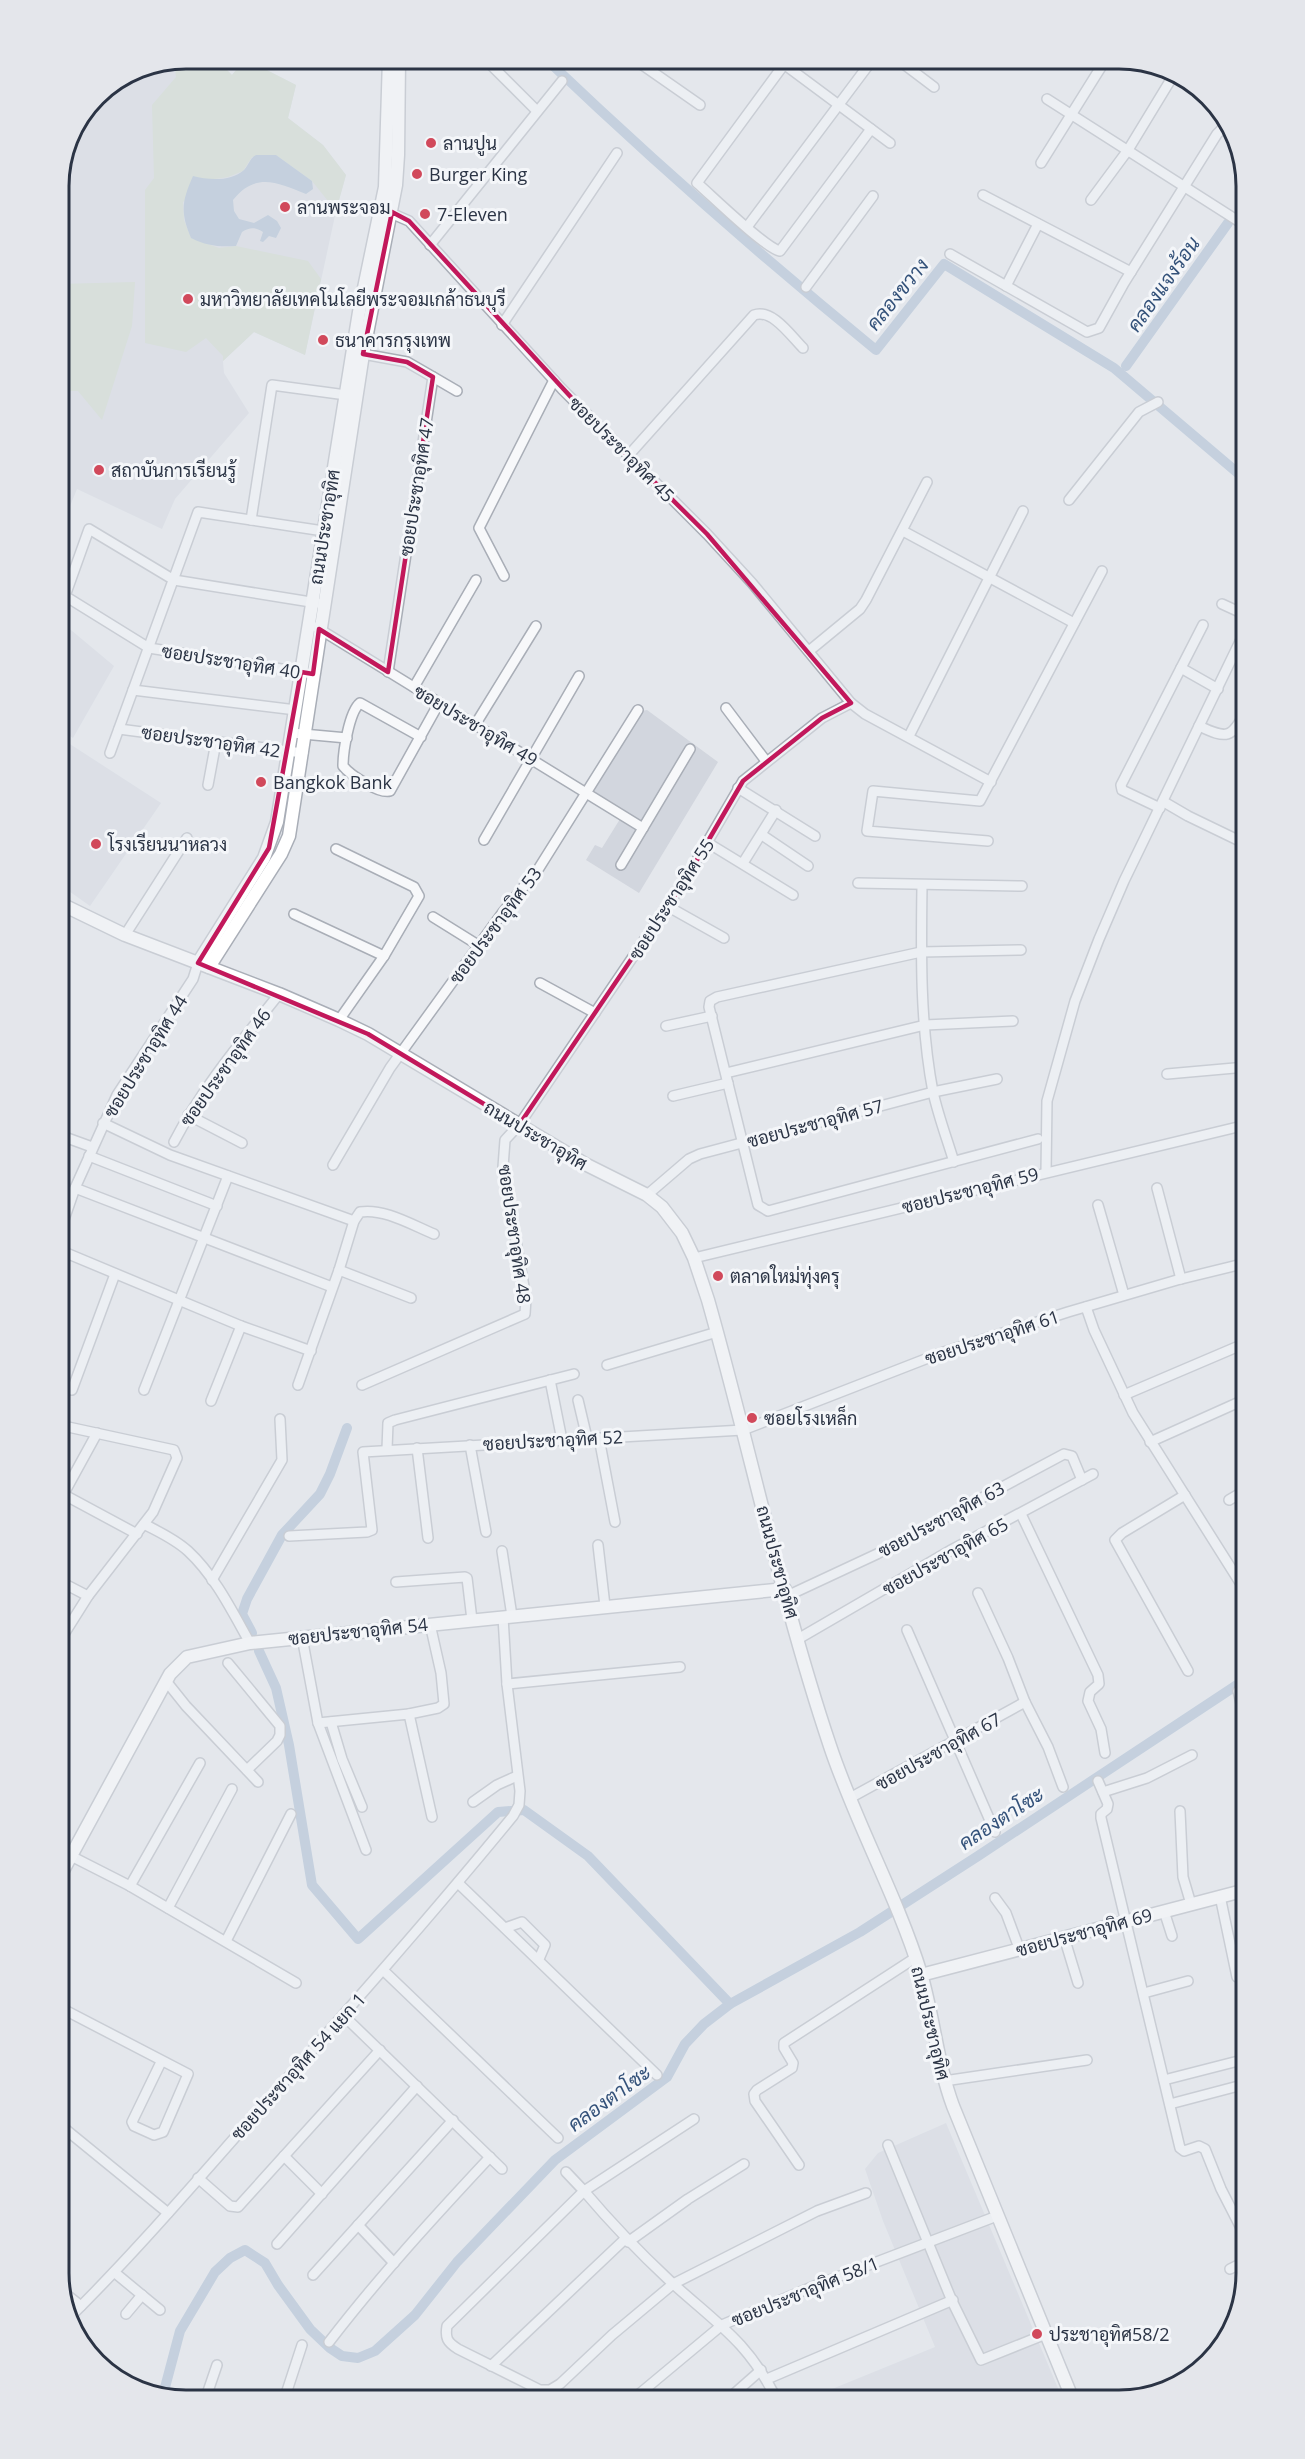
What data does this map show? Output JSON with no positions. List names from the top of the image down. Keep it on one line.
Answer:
{"streets":{"main road":["ถนนประชาอุทิศ","ซอยประชาอุทิศ 54","ซอยประชาอุทิศ 69"],"street":["ซอยประชาอุทิศ 45","ซอยประชาอุทิศ 47","ซอยประชาอุทิศ 40","ซอยประชาอุทิศ 49","ซอยประชาอุทิศ 42","ซอยประชาอุทิศ 55","ซอยประชาอุทิศ 53","ซอยประชาอุทิศ 44","ซอยประชาอุทิศ 46","ซอยประชาอุทิศ 57","ซอยประชาอุทิศ 59","ซอยประชาอุทิศ 48","ซอยประชาอุทิศ 61","ซอยประชาอุทิศ 52","ซอยประชาอุทิศ 63","ซอยประชาอุทิศ 65","ซอยประชาอุทิศ 67","ซอยประชาอุทิศ 54 แยก 1","ซอยประชาอุทิศ 58/1"]},"crossings":[["ซอยประชาอุทิศ 45","ถนนประชาอุทิศ"],["ซอยประชาอุทิศ 45","ซอยประชาอุทิศ 55"],["ซอยประชาอุทิศ 47","ซอยประชาอุทิศ 49"],["ถนนประชาอุทิศ","ซอยประชาอุทิศ 40"],["ถนนประชาอุทิศ","ซอยประชาอุทิศ 49"],["ถนนประชาอุทิศ","ซอยประชาอุทิศ 42"],["ถนนประชาอุทิศ","ซอยประชาอุทิศ 55"],["ถนนประชาอุทิศ","ซอยประชาอุทิศ 53"],["ถนนประชาอุทิศ","ซอยประชาอุทิศ 44"],["ถนนประชาอุทิศ","ซอยประชาอุทิศ 46"],["ถนนประชาอุทิศ","ซอยประชาอุทิศ 57"],["ถนนประชาอุทิศ","ซอยประชาอุทิศ 59"],["ถนนประชาอุทิศ","ซอยประชาอุทิศ 48"],["ถนนประชาอุทิศ","ซอยประชาอุทิศ 61"],["ถนนประชาอุทิศ","ซอยประชาอุทิศ 52"],["ถนนประชาอุทิศ","ซอยประชาอุทิศ 63"],["ถนนประชาอุทิศ","ซอยประชาอุทิศ 65"],["ถนนประชาอุทิศ","ซอยประชาอุทิศ 54"],["ถนนประชาอุทิศ","ซอยประชาอุทิศ 67"],["ถนนประชาอุทิศ","ซอยประชาอุทิศ 69"],["ถนนประชาอุทิศ","ซอยประชาอุทิศ 58/1"],["ซอยประชาอุทิศ 49","ซอยประชาอุทิศ 53"],["ซอยประชาอุทิศ 55","ซอยประชาอุทิศ 48"],["ซอยประชาอุทิศ 61","ซอยประชาอุทิศ 52"],["ซอยประชาอุทิศ 63","ซอยประชาอุทิศ 65"],["ซอยประชาอุทิศ 63","ซอยประชาอุทิศ 54"]],"water":["คลองแจงร้อน","คลองขวาง","คลองตาโซะ"],"places":["ลานปูน","Burger King","ลานพระจอม","7-Eleven","มหาวิทยาลัยเทคโนโลยีพระจอมเกล้าธนบุรี","ธนาคารกรุงเทพ","สถาบันการเรียนรู้","Bangkok Bank","โรงเรียนนาหลวง","ตลาดใหม่ทุ่งครุ","ซอยโรงเหล็ก","ประชาอุทิศ58/2"]}
